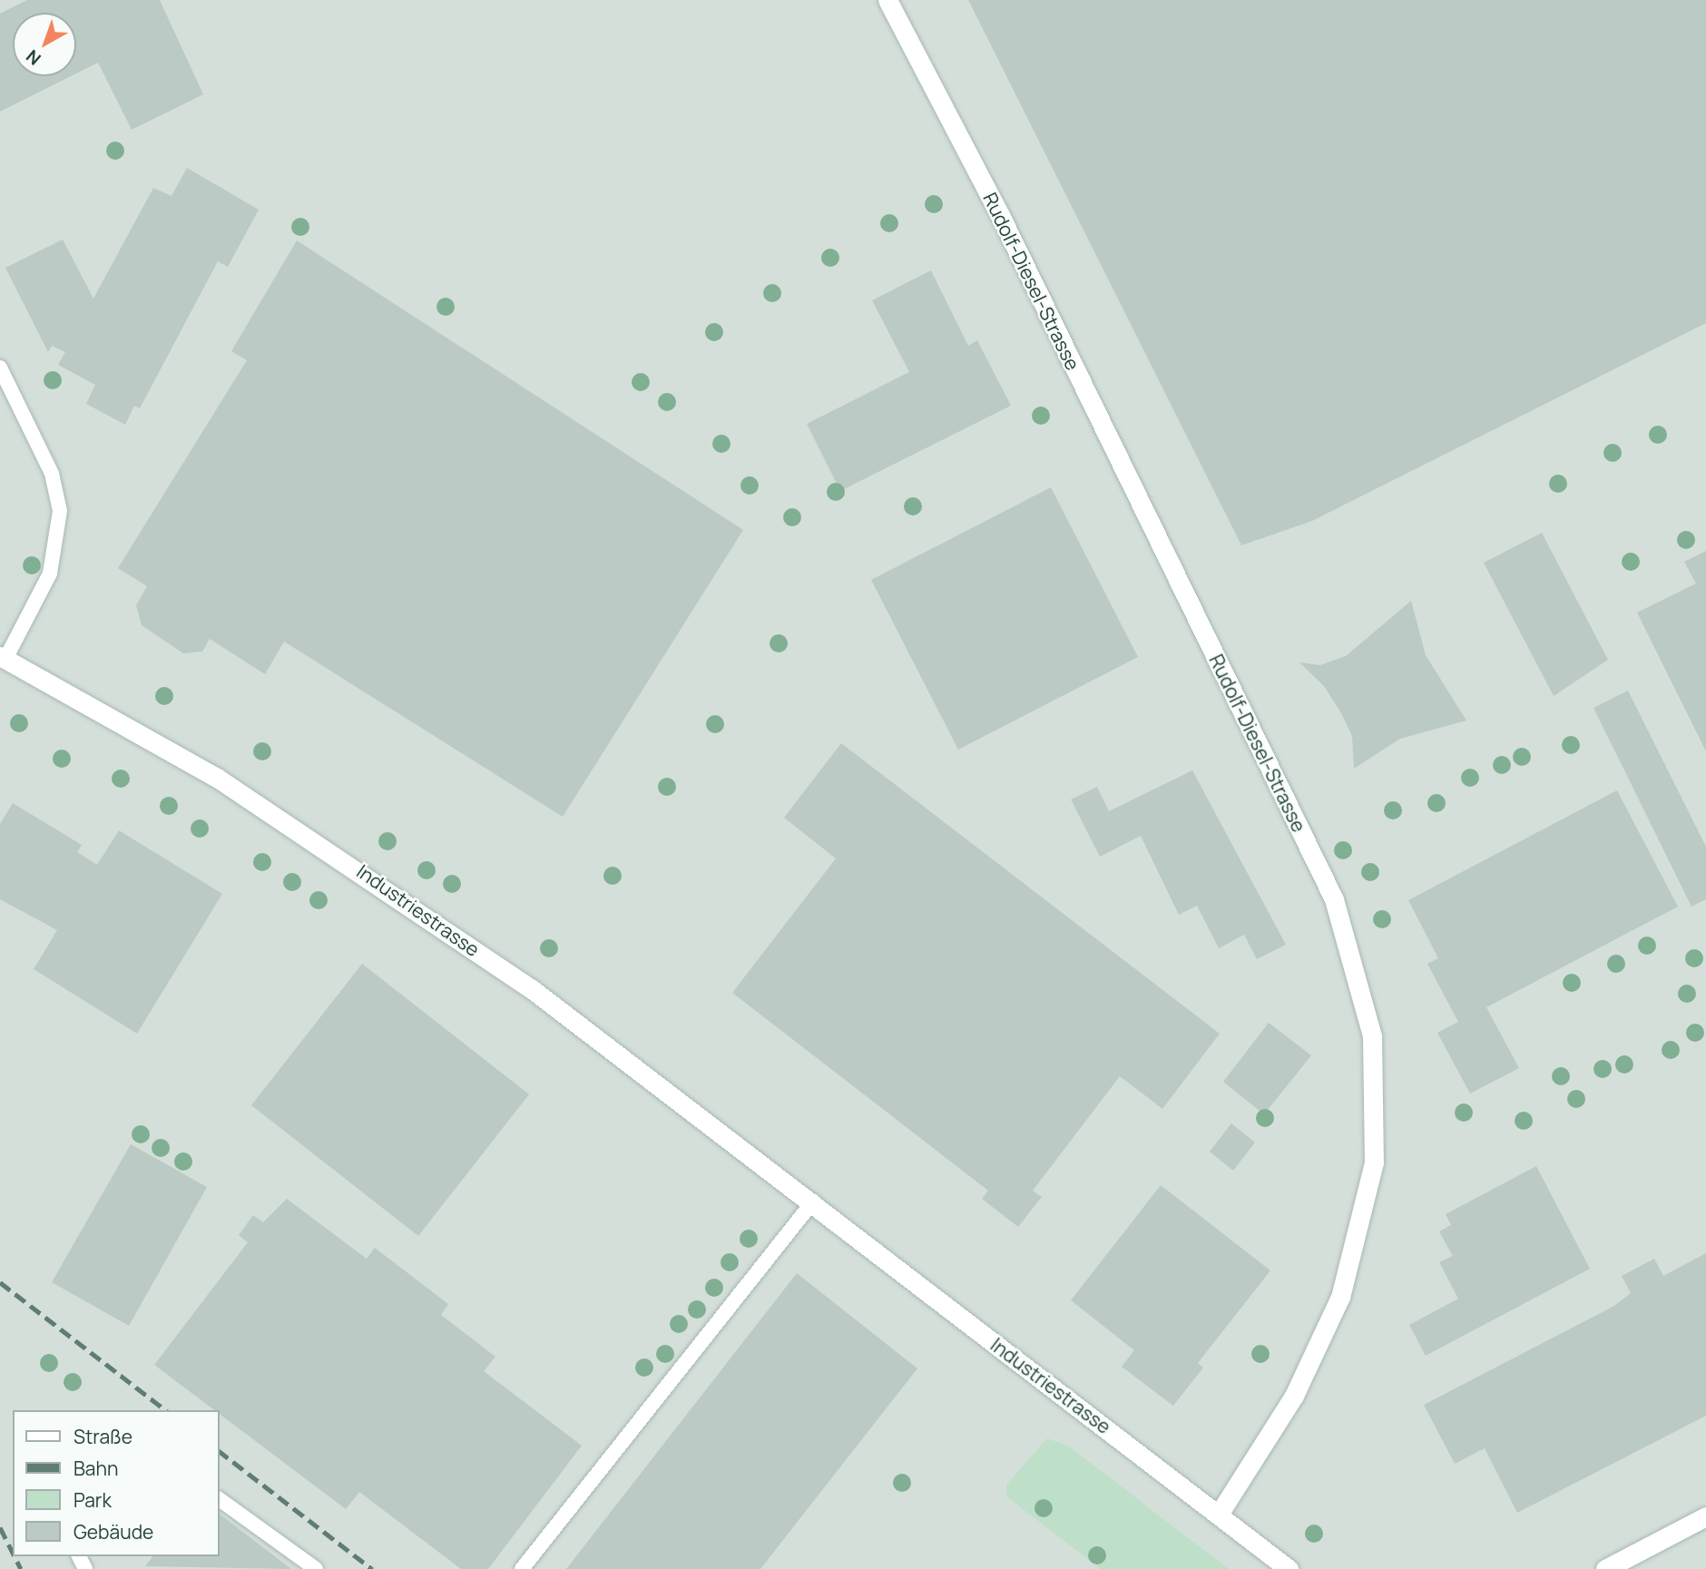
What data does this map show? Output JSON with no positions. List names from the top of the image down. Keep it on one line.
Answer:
{"streets":{"street":["Rudolf-Diesel-Strasse","Industriestrasse"]},"crossings":[["Rudolf-Diesel-Strasse","Industriestrasse"]],"legend":["Straße","Bahn","Park","Gebäude"],"north":"bottom left"}
